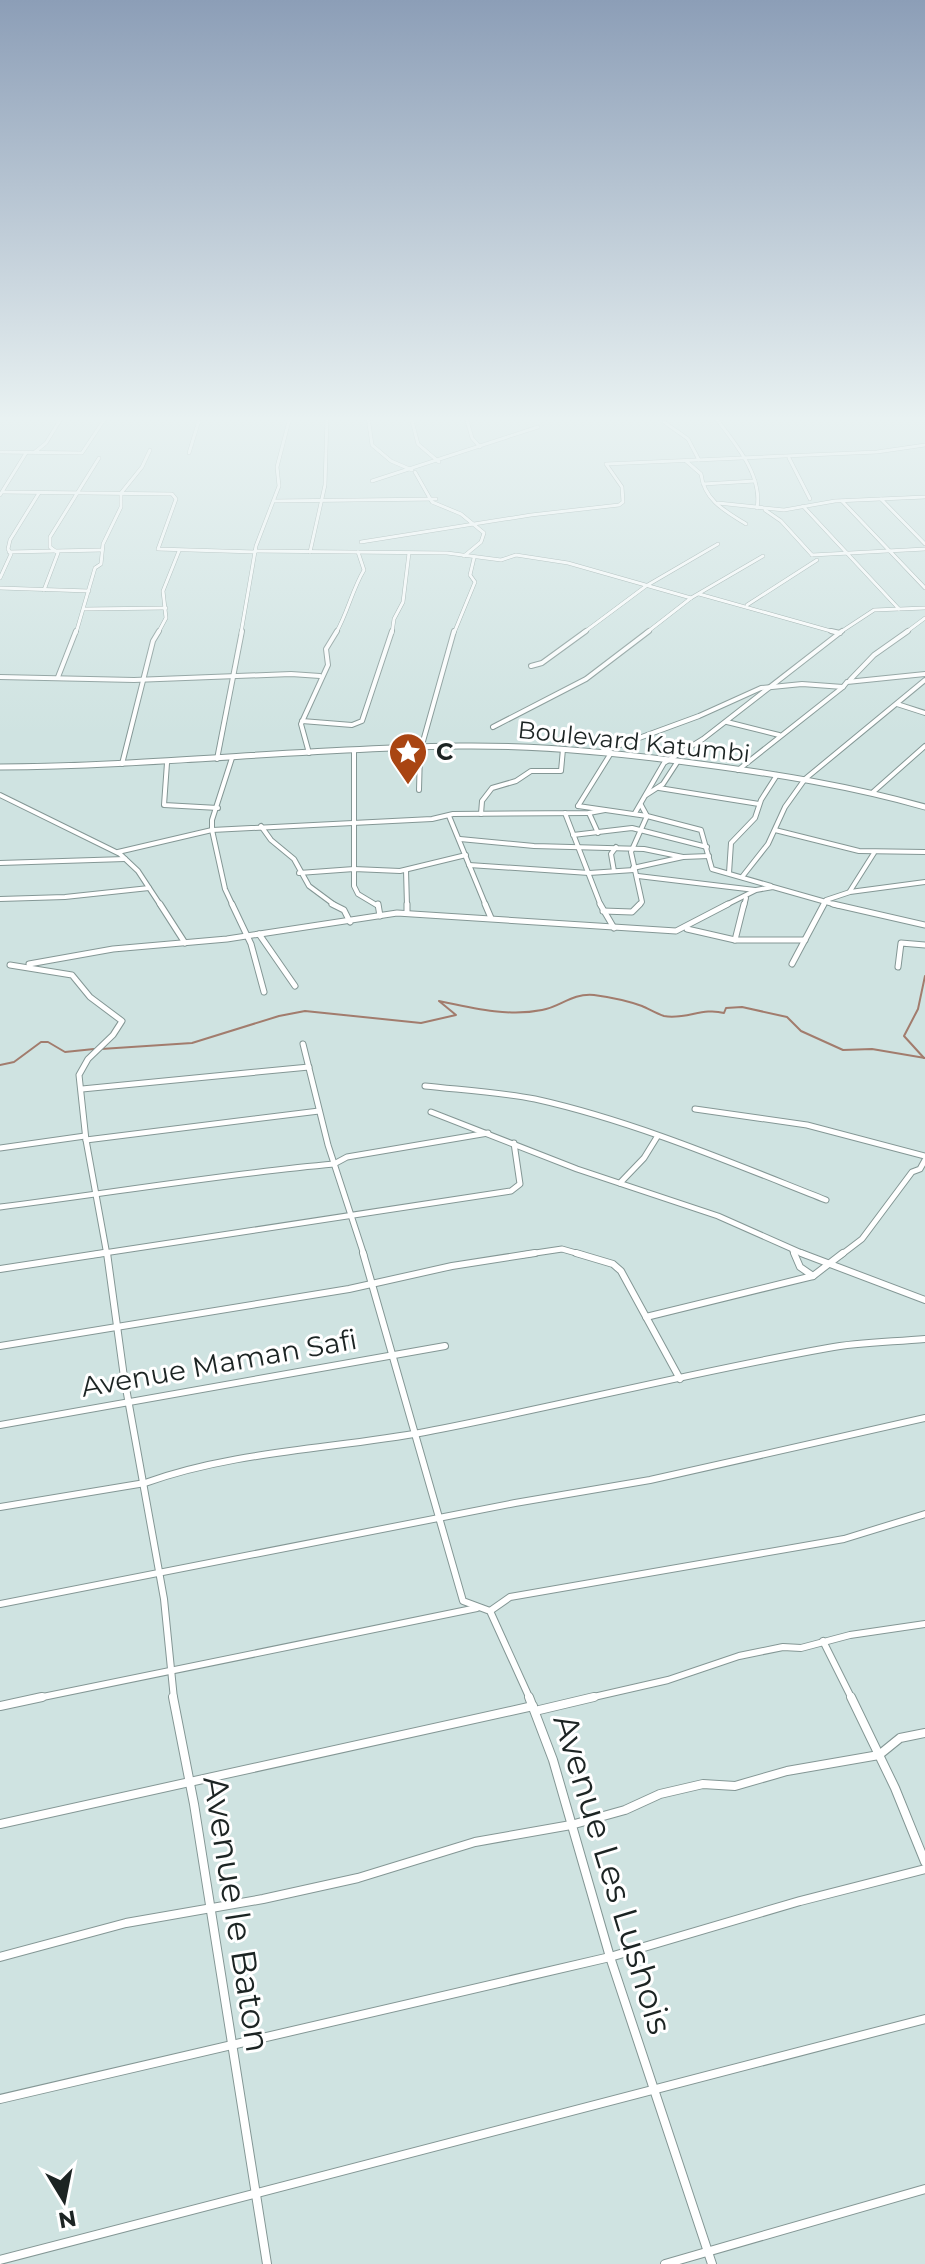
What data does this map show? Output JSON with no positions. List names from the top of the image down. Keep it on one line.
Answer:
{"streets":{"street":["Boulevard Katumbi","Avenue Maman Safi","Avenue Les Lushois","Avenue le Baton"]},"crossings":[["Avenue Maman Safi","Avenue le Baton"]],"places":{"place":["C"]},"north":"bottom"}
